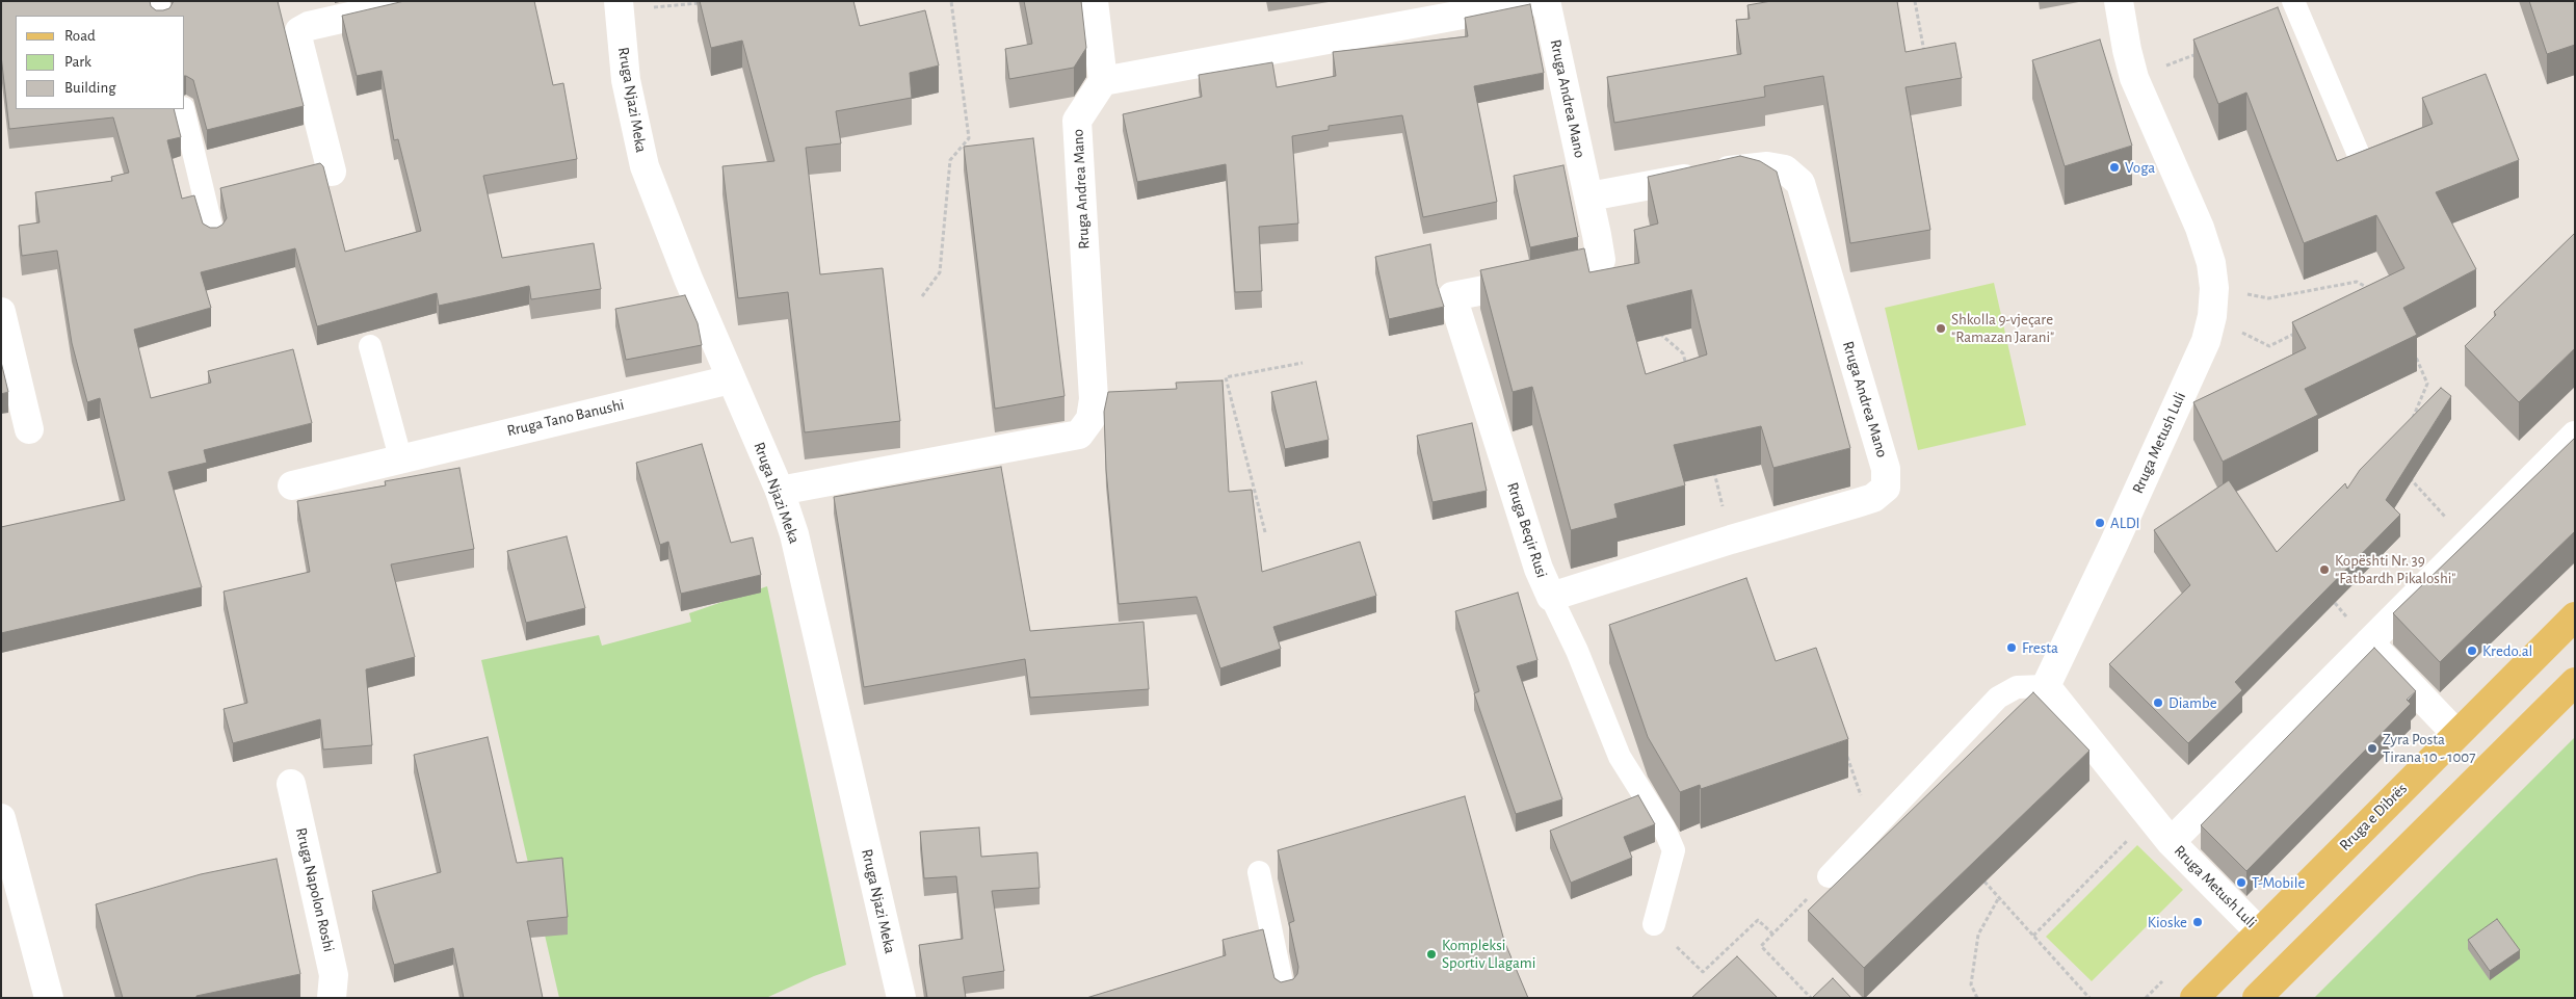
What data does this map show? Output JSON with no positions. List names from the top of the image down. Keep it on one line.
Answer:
{"streets":{"main road":["Rruga e Dibrës"],"street":["Rruga Andrea Mano","Rruga Njazi Meka","Rruga Tano Banushi","Rruga Metush Luli","Rruga Beqir Rusi","Rruga Napolon Roshi"]},"crossings":[["Rruga Andrea Mano","Rruga Njazi Meka"],["Rruga Andrea Mano","Rruga Beqir Rusi"],["Rruga Njazi Meka","Rruga Tano Banushi"],["Rruga Metush Luli","Rruga e Dibrës"]],"places":["Voga","Shkolla 9-vjeçare \"Ramazan Jarani\"","ALDI","Kopështi Nr. 39 \"Fatbardh Pikaloshi\"","Fresta","Kredo.al","Diambe","Zyra Posta Tirana 10 - 1007","T-Mobile","Kioske","Kompleksi Sportiv Llagami"],"legend":["Road","Park","Building"]}
